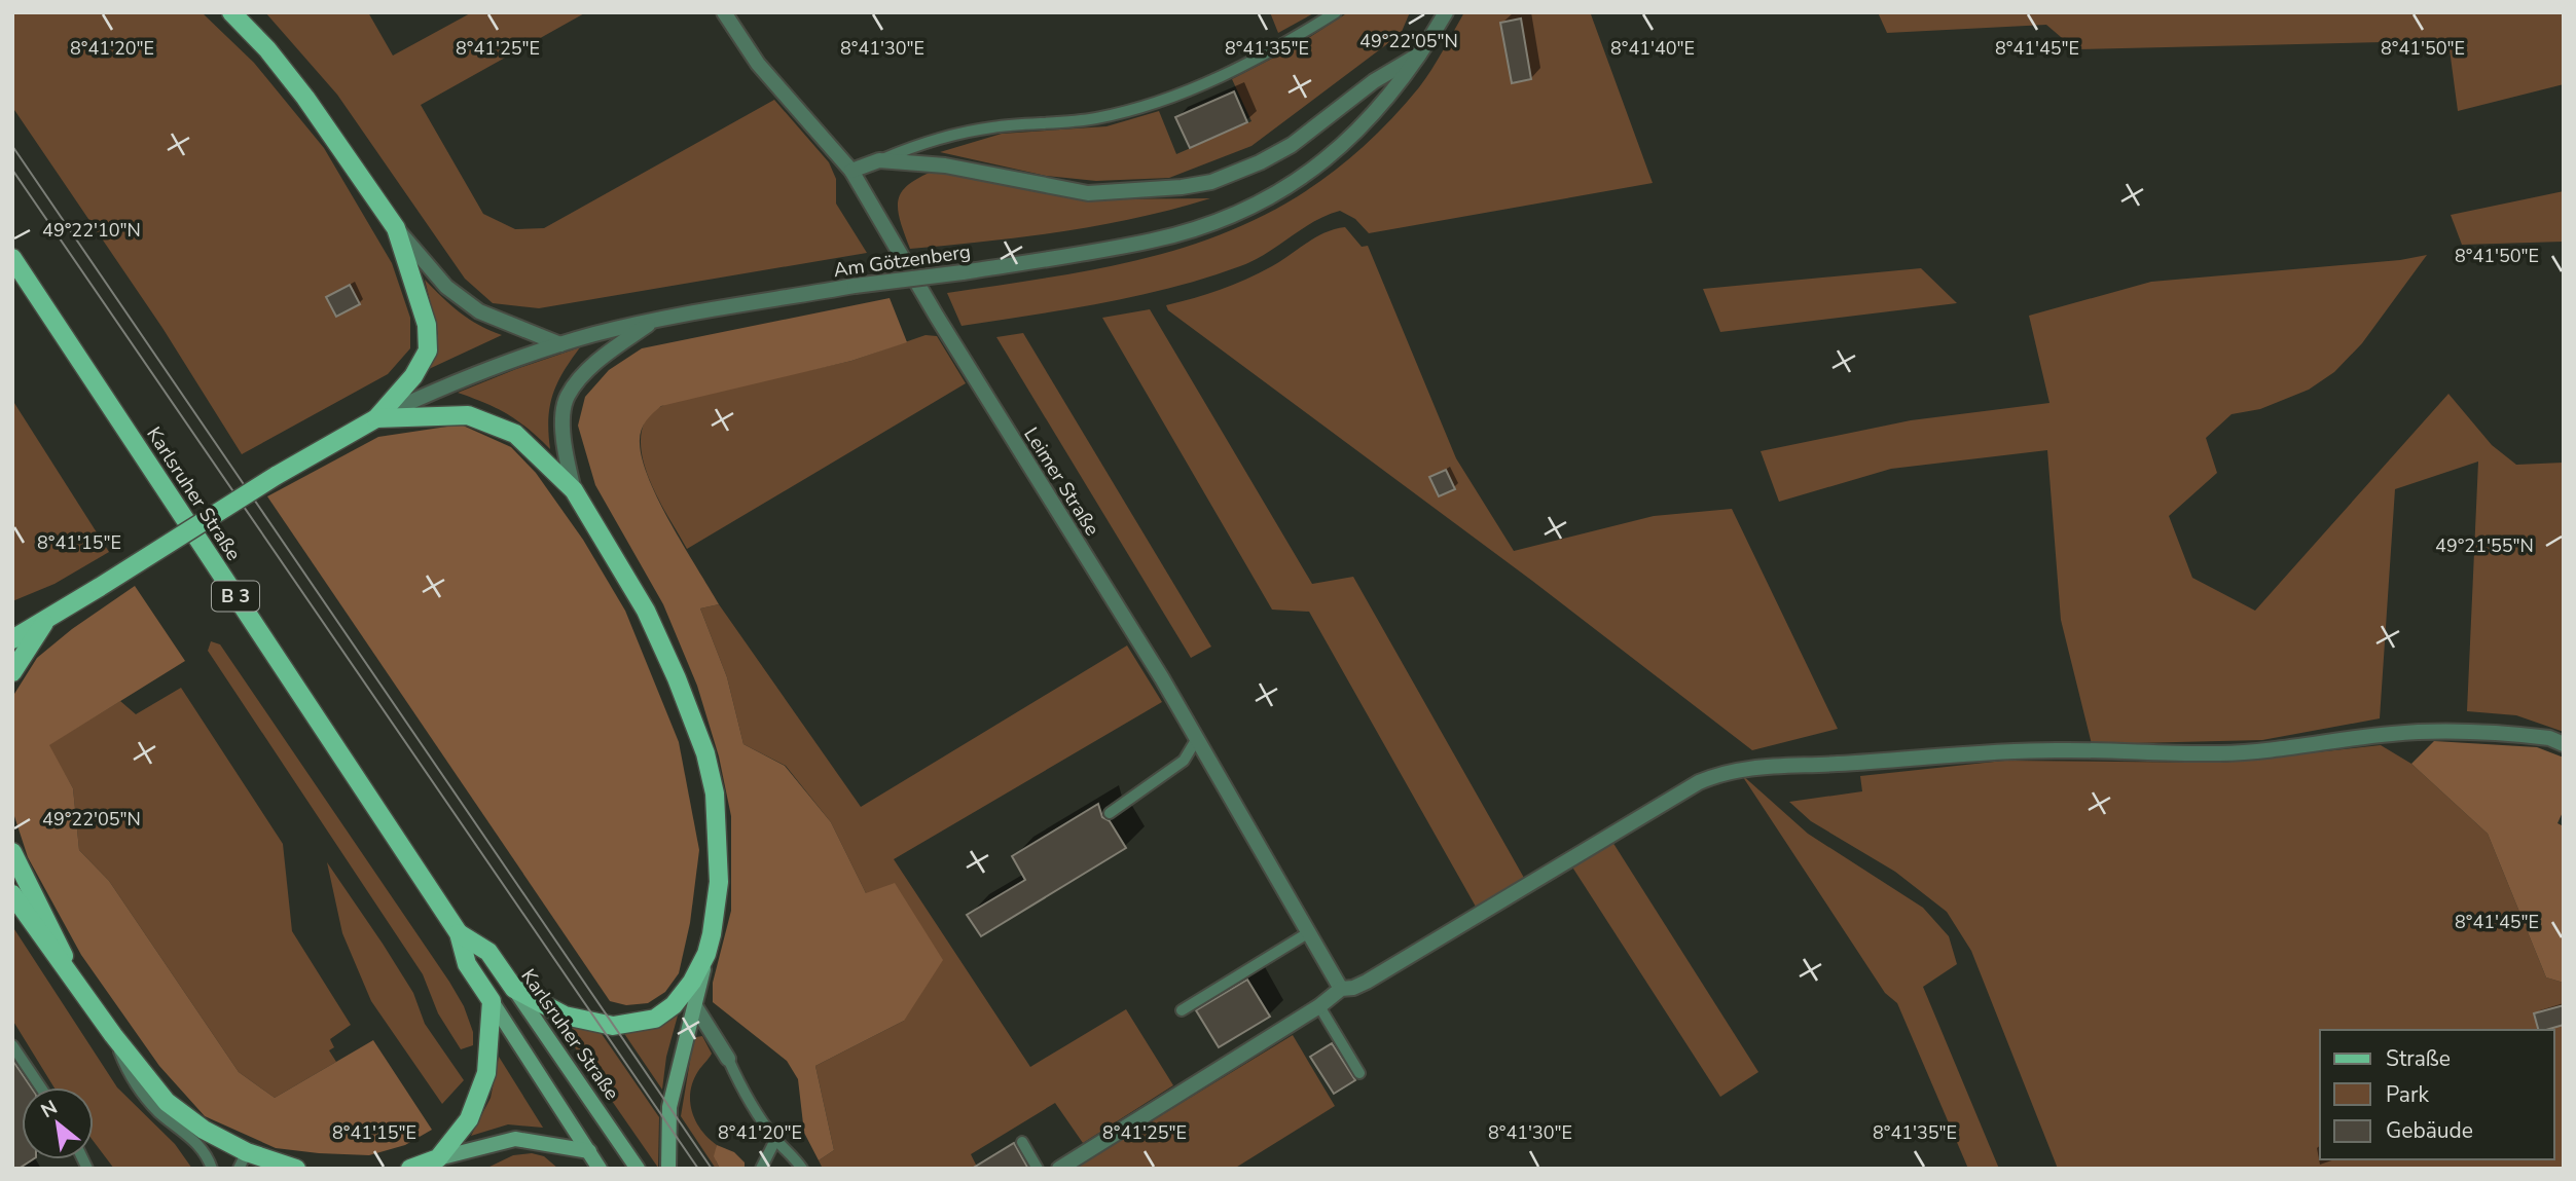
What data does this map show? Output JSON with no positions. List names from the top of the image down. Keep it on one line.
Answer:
{"streets":{"main road":["Karlsruher Straße","B 3"],"street":["Am Götzenberg","Leimer Straße"]},"legend":["Straße","Park","Gebäude"],"north":"top left","coordinates":["49°22'05\"N","8°41'20\"E","8°41'25\"E","8°41'30\"E","8°41'35\"E","8°41'40\"E","8°41'45\"E","8°41'50\"E","49°22'10\"N","8°41'15\"E","49°21'55\"N"]}
